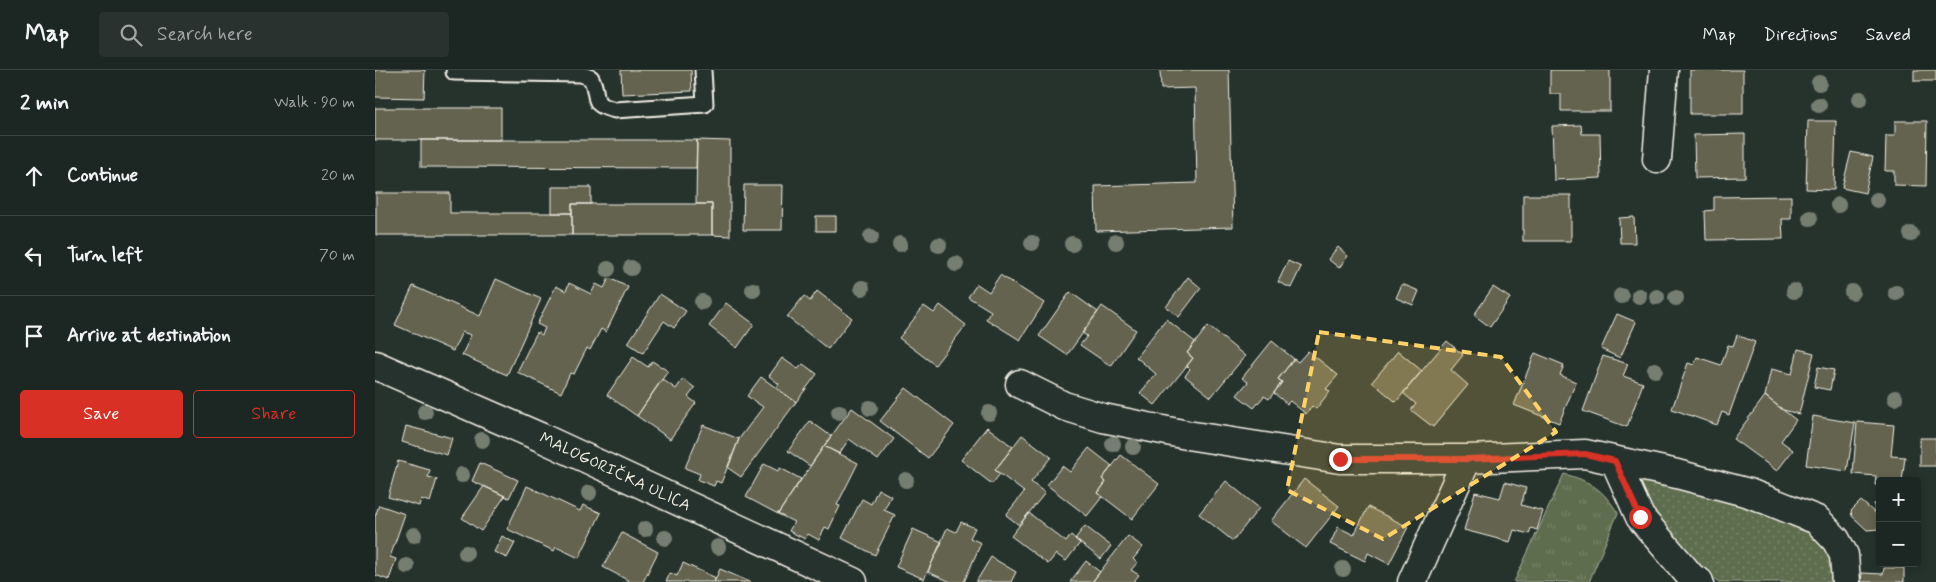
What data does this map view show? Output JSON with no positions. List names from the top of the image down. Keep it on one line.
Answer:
{"streets":{"street":["MALOGORIČKA ULICA"]},"page":{"header":"Map","search":"Search here","nav":["Map","Directions","Saved"],"heading":["2 min","Walk · 90 m"],"list":[["Continue","20 m"],["Turn left","70 m"],"Arrive at destination"],"buttons":["Save","Share"],"map_buttons":["+","−"]}}
